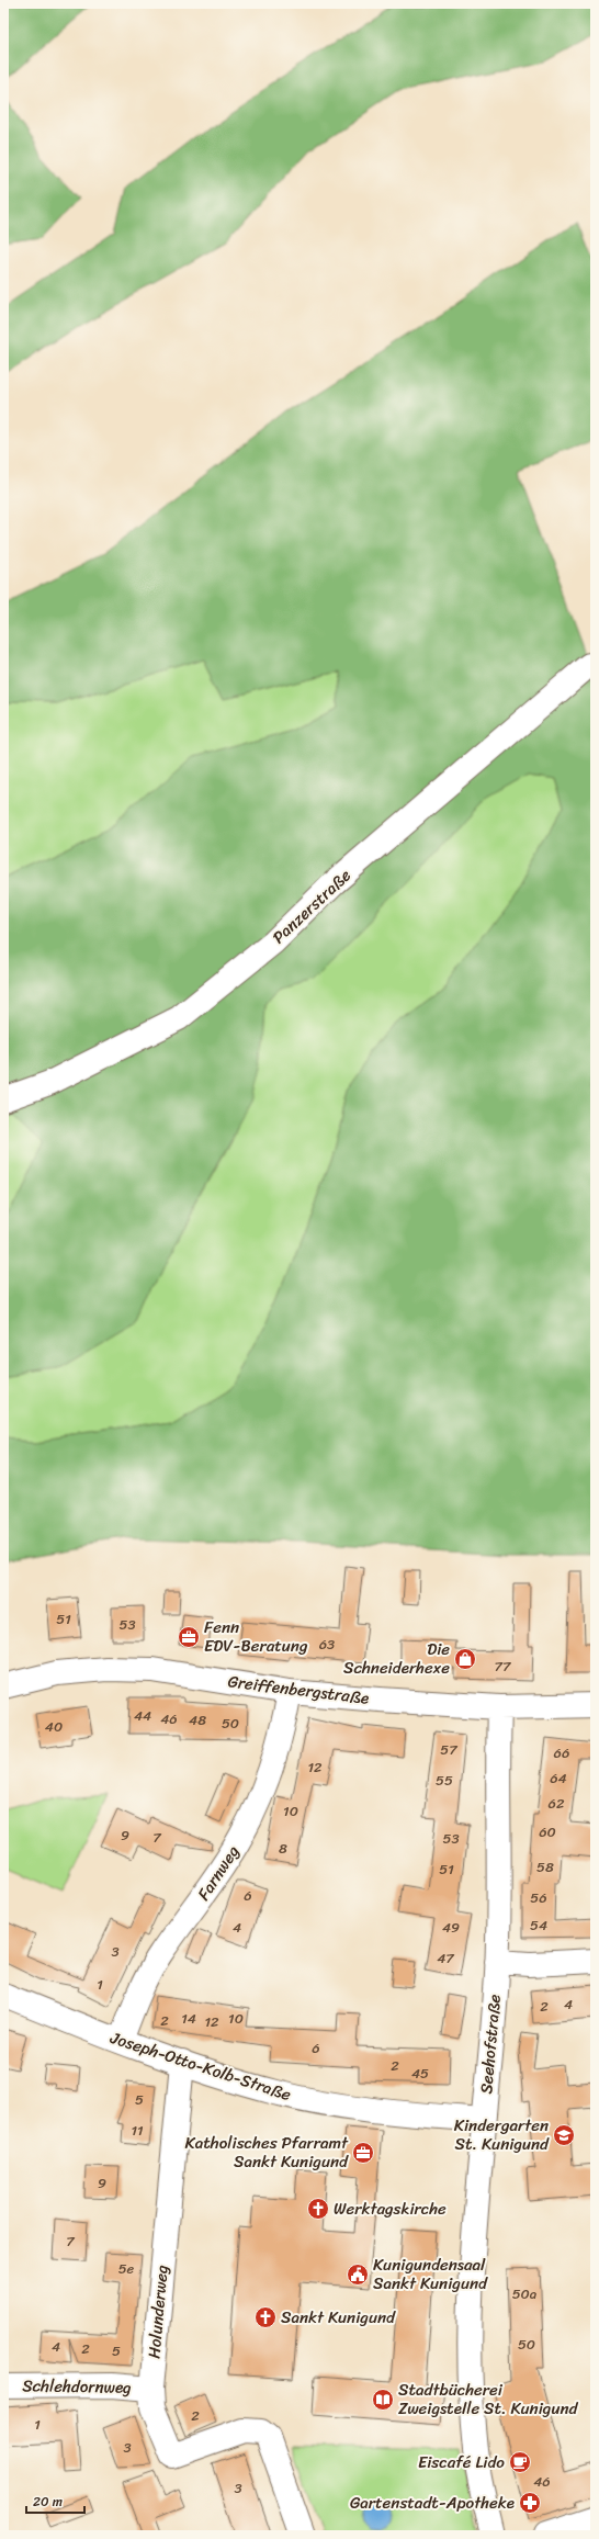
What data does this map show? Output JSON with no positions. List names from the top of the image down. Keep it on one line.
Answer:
{"streets":{"street":["Panzerstraße","Greiffenbergstraße","Farnweg","Seehofstraße","Joseph-Otto-Kolb-Straße","Holunderweg","Schlehdornweg"]},"crossings":[["Greiffenbergstraße","Farnweg"],["Greiffenbergstraße","Seehofstraße"],["Farnweg","Joseph-Otto-Kolb-Straße"],["Seehofstraße","Joseph-Otto-Kolb-Straße"],["Joseph-Otto-Kolb-Straße","Holunderweg"],["Holunderweg","Schlehdornweg"]],"places":{"office":["Fenn EDV-Beratung","Katholisches Pfarramt Sankt Kunigund"],"shop":["Die Schneiderhexe"],"school or university":["Kindergarten St. Kunigund"],"church":["Werktagskirche","Sankt Kunigund"],"public building":["Kunigundensaal Sankt Kunigund"],"library":["Stadtbücherei Zweigstelle St. Kunigund"],"cafe":["Eiscafé Lido"],"pharmacy":["Gartenstadt-Apotheke"]},"house_numbers":["51","53","63","77","44","46","48","50","40","57","66","12","64","55","62","10","60","9","7","53","8","58","51","6","56","54","4","49","3","47","1","4","2","14","10","2","12","6","2","45","5","11","9","7","5e","50a","50","4","2","5","2","1","3","46","3"],"scale_bar":"20 m"}
